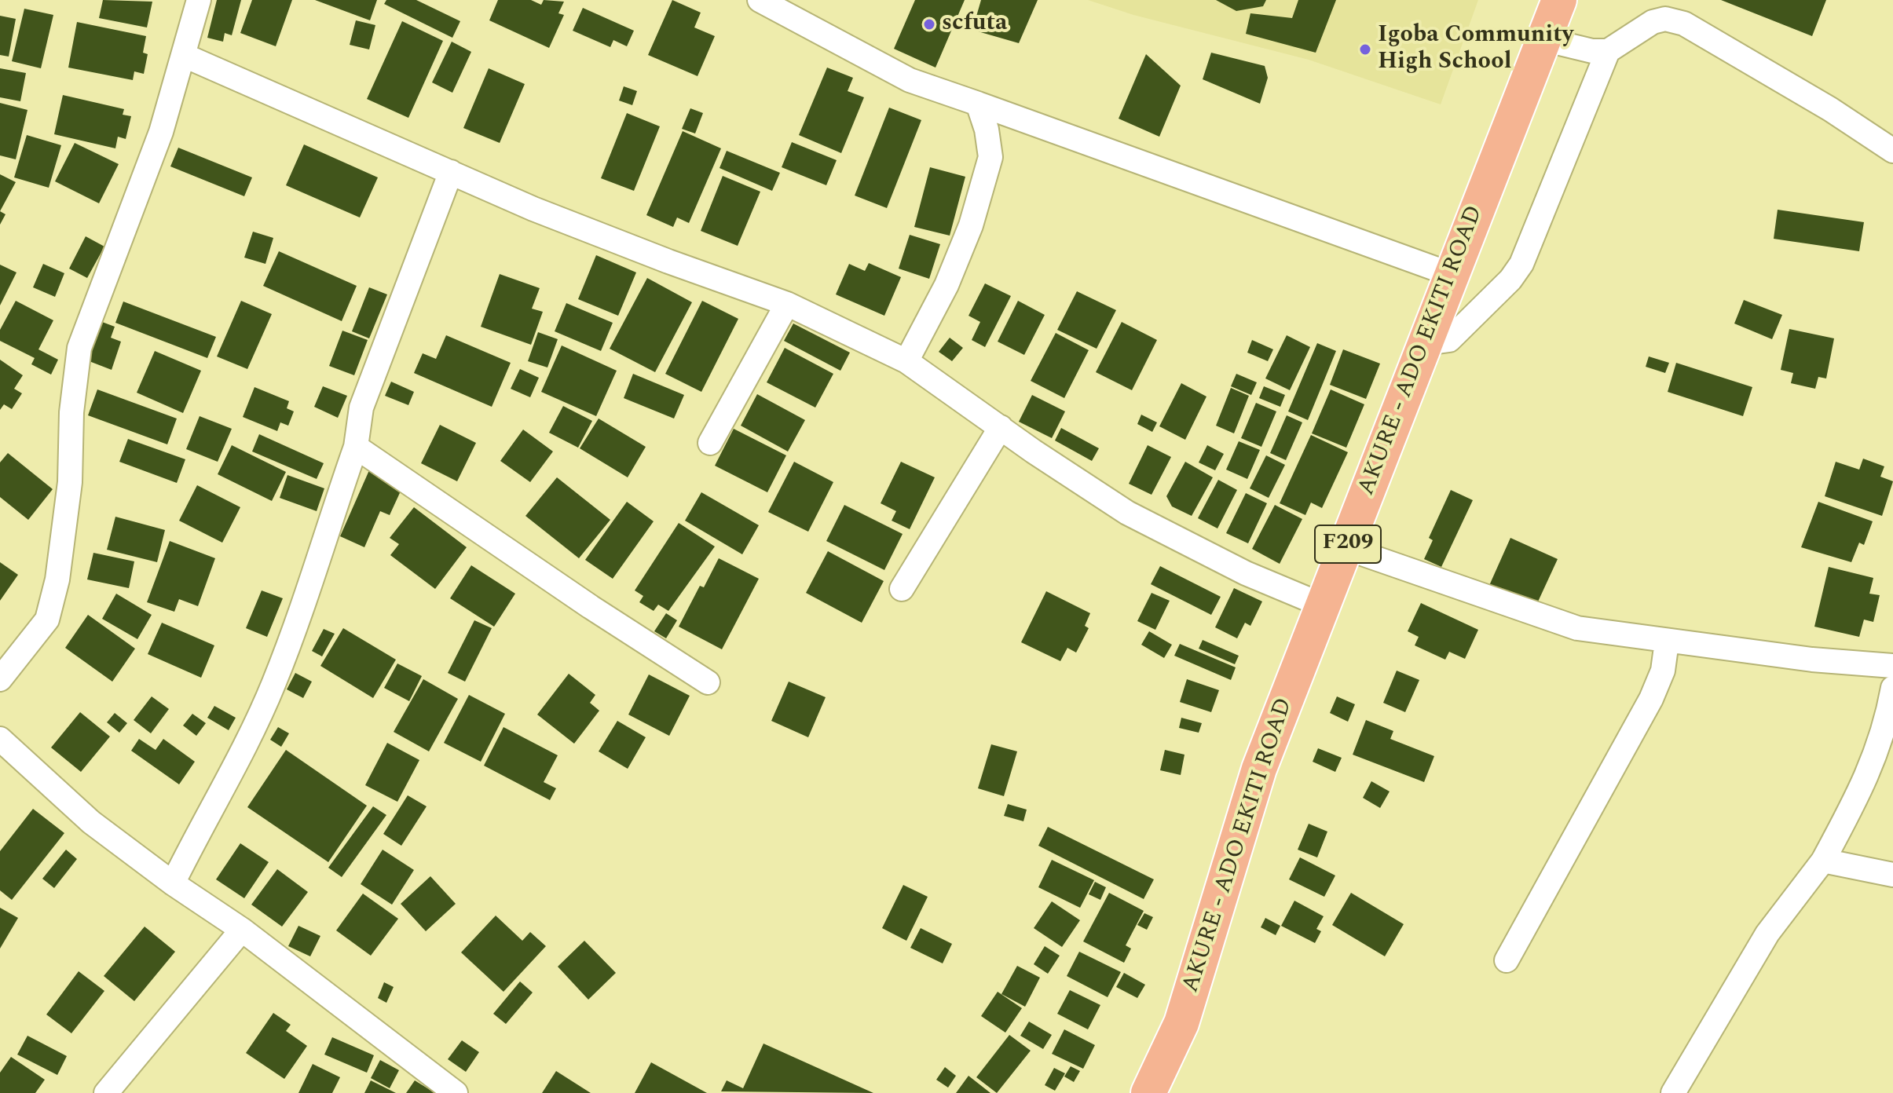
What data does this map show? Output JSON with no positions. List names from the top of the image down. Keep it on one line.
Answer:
{"streets":{"main road":["AKURE - ADO EKITI ROAD","F209"]},"places":["scfuta","Igoba Community High School"]}
